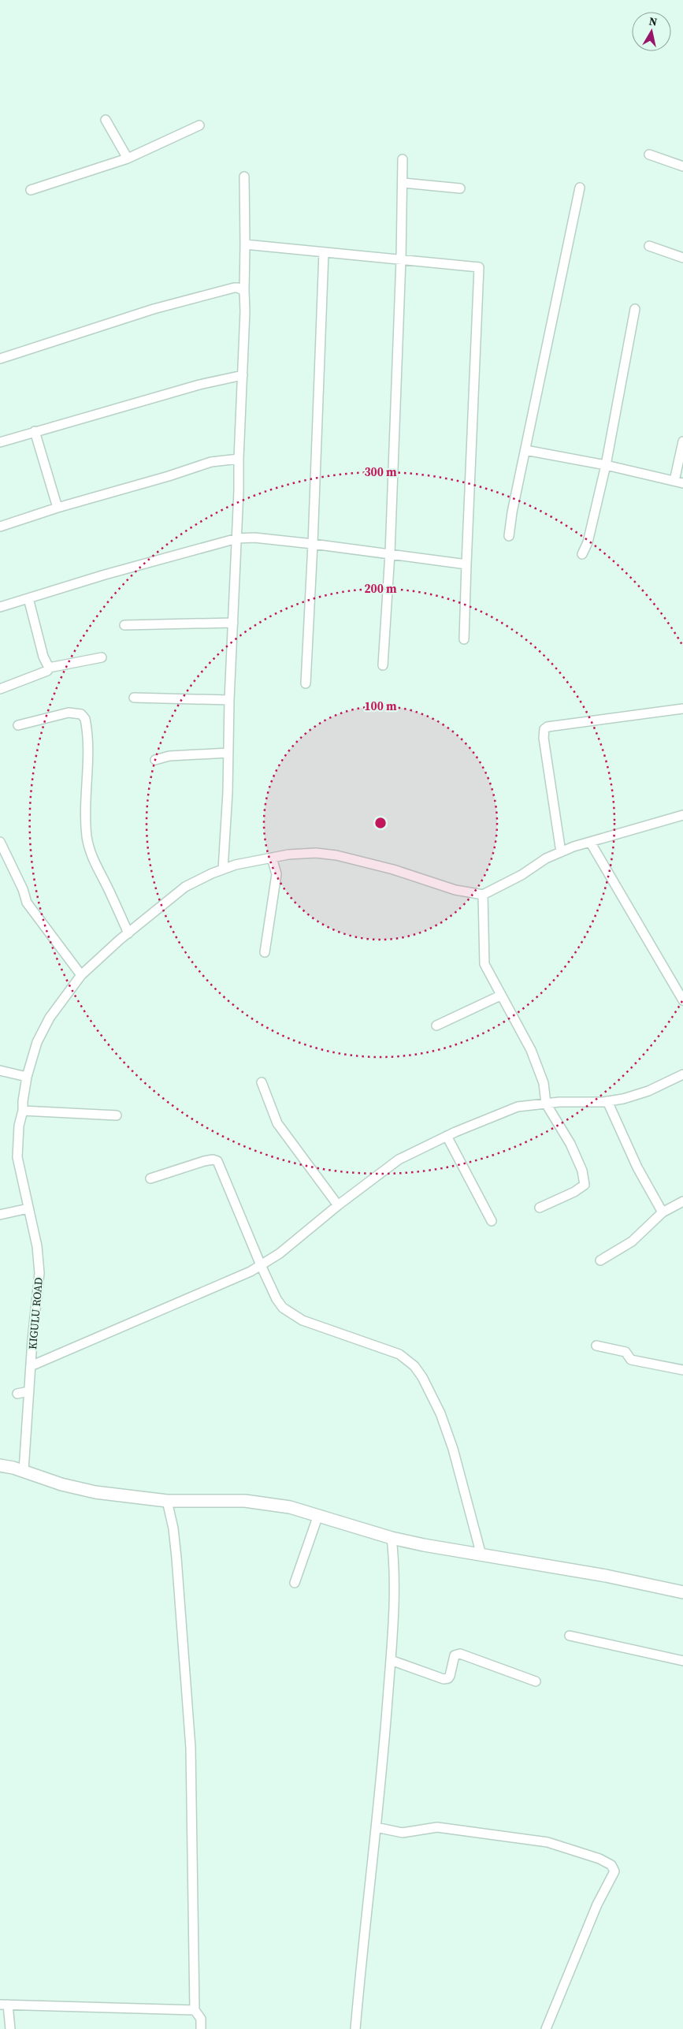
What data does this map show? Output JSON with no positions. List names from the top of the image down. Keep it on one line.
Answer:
{"streets":{"street":["KIGULU ROAD"]},"north":"top","rings":["300 m","200 m","100 m"]}
